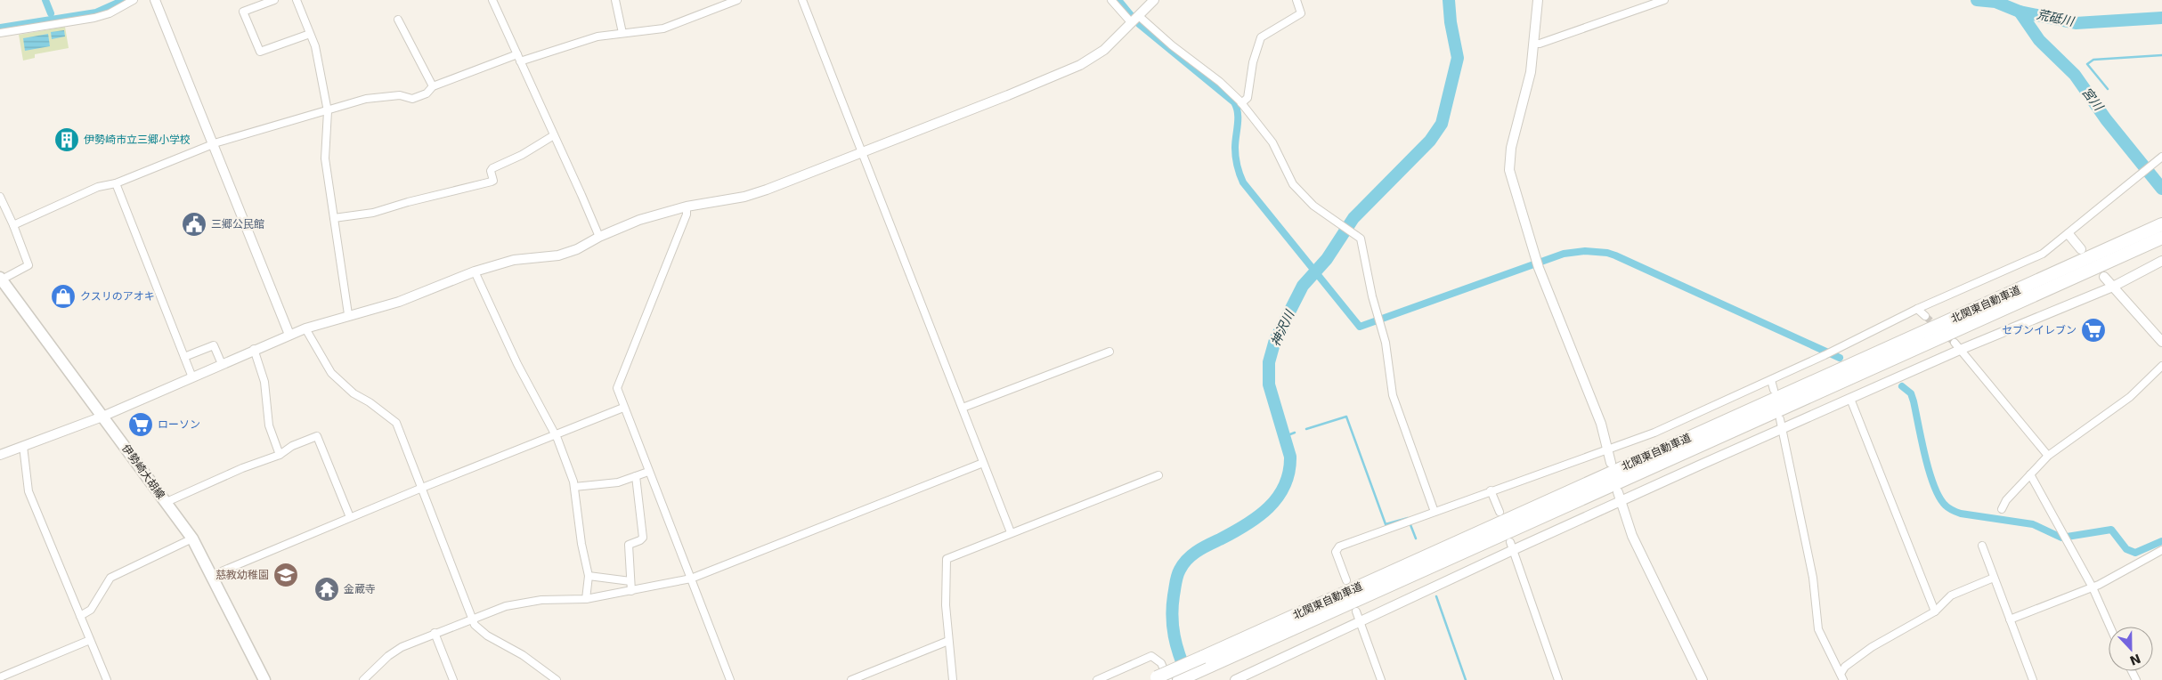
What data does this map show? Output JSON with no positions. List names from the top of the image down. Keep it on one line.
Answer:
{"streets":{"highway":["北関東自動車道"],"main road":["伊勢崎大胡線"]},"water":["荒砥川","宮川","神沢川"],"places":{"building":["伊勢崎市立三郷小学校"],"public building":["三郷公民館"],"shop":["クスリのアオキ"],"supermarket":["セブンイレブン","ローソン"],"school or university":["慈教幼稚園"],"temple":["金蔵寺"]},"north":"bottom"}
